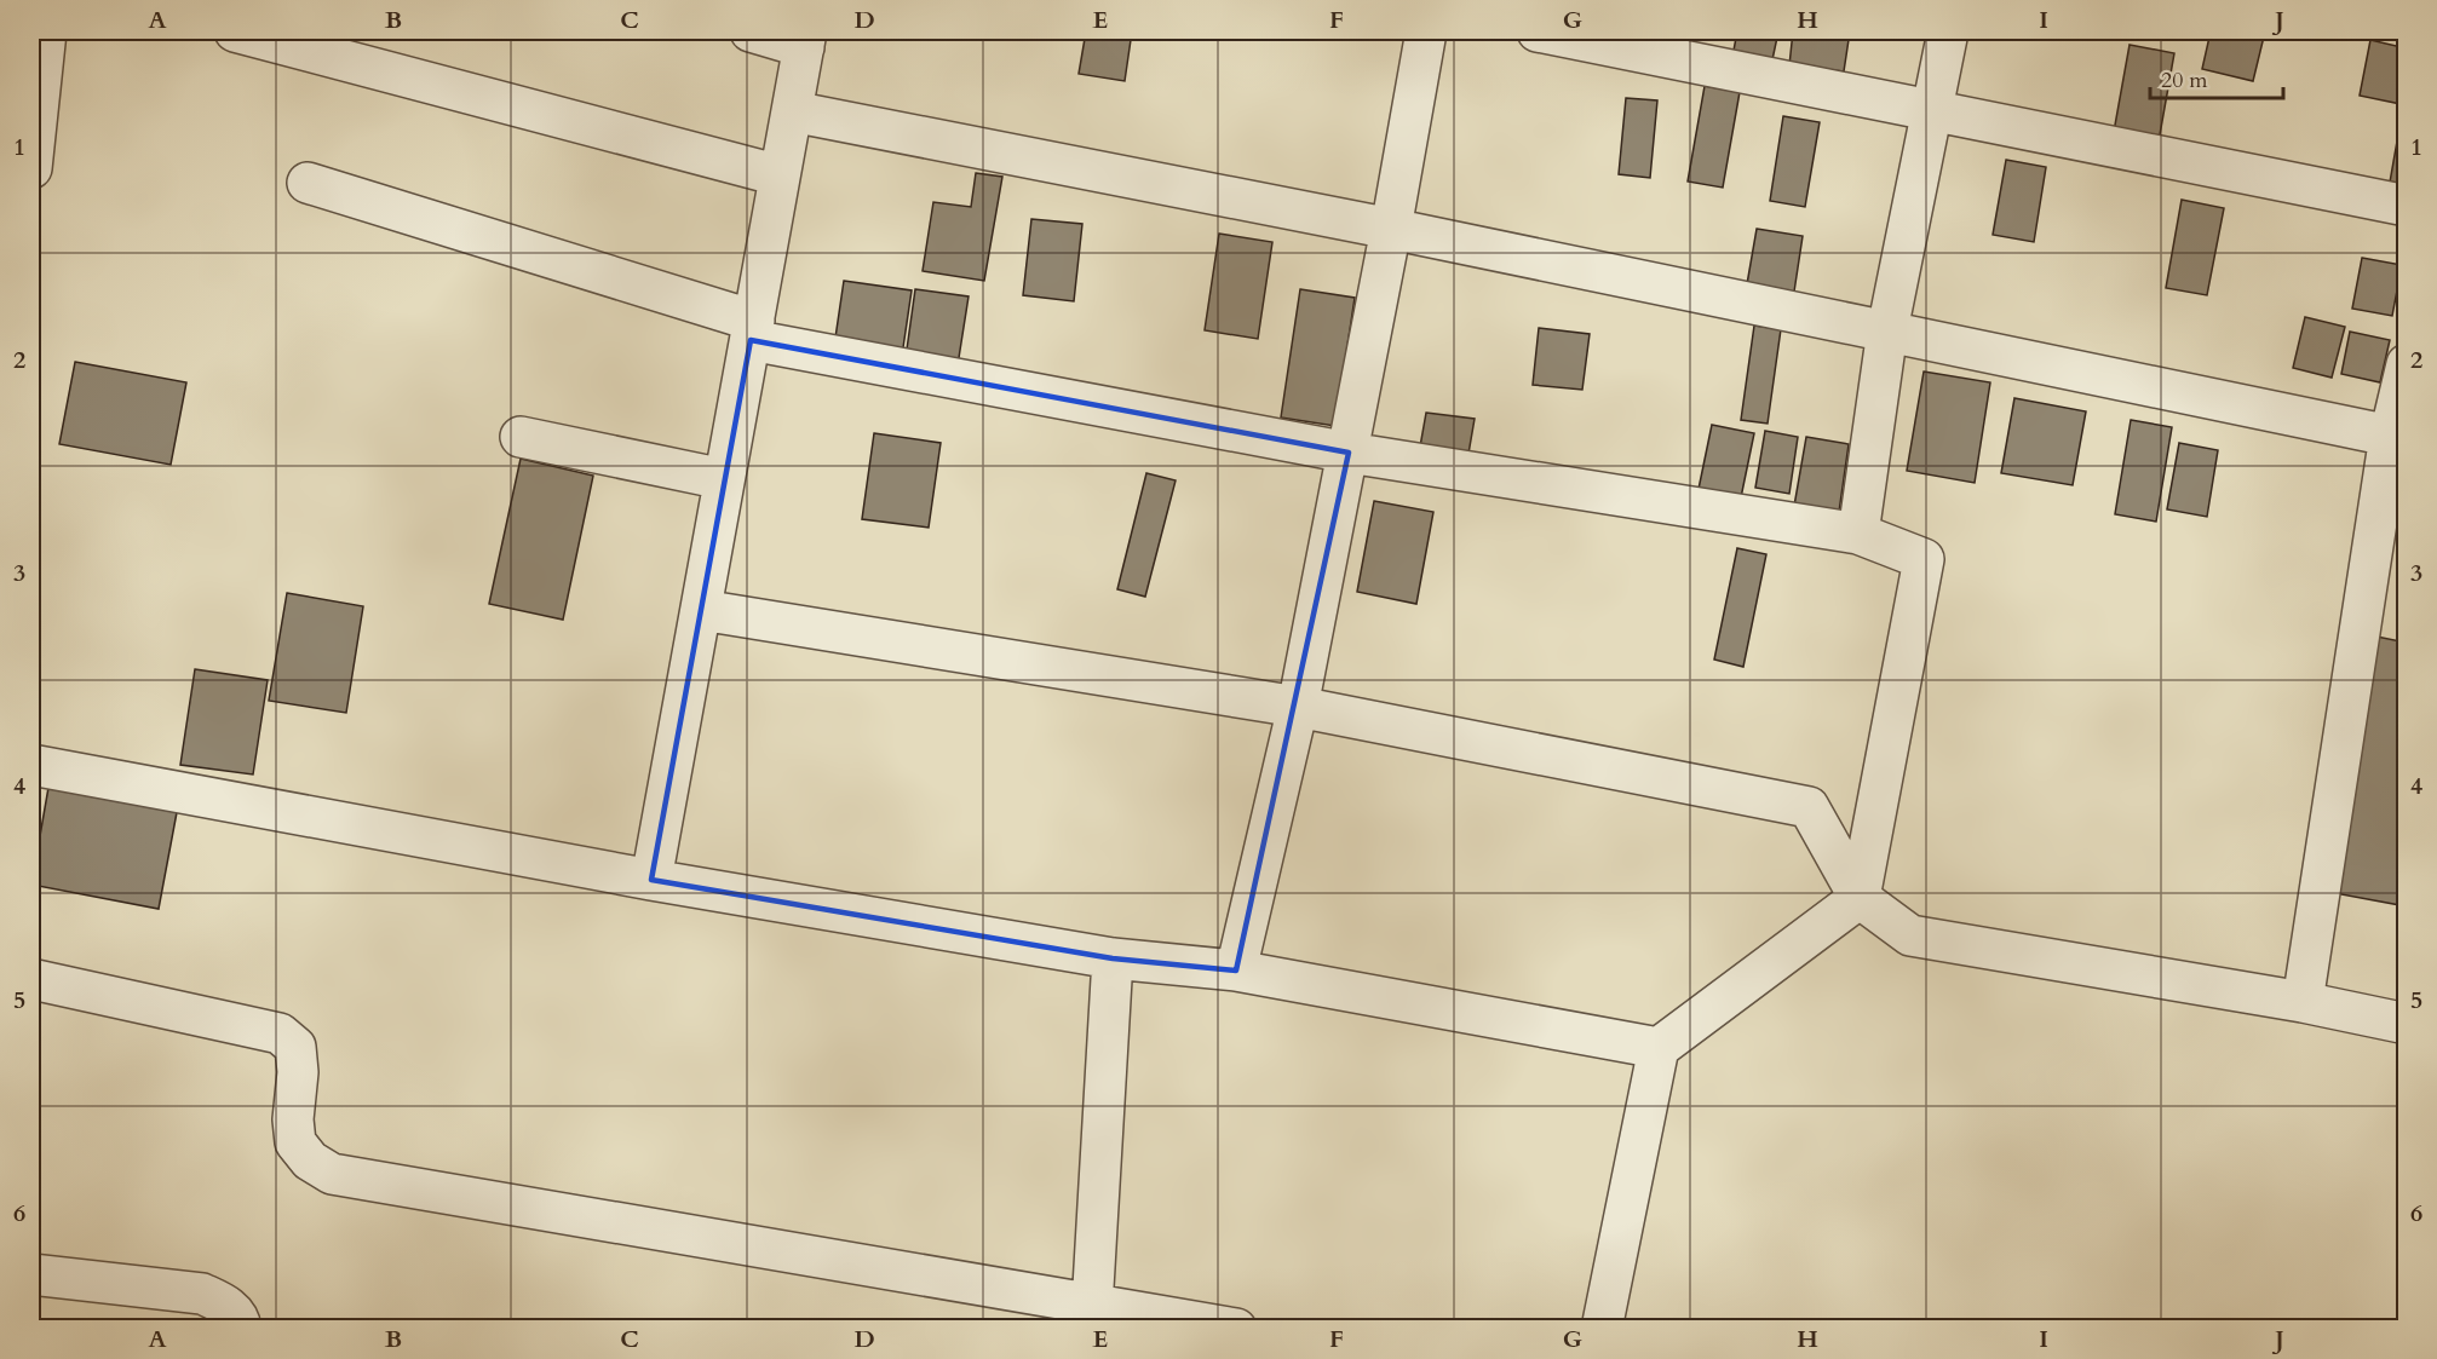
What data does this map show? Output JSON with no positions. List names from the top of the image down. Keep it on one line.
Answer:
{"scale_bar":"20 m","grid":{"columns":["A","B","C","D","E","F","G","H","I","J"],"rows":["1","2","3","4","5","6"]}}
